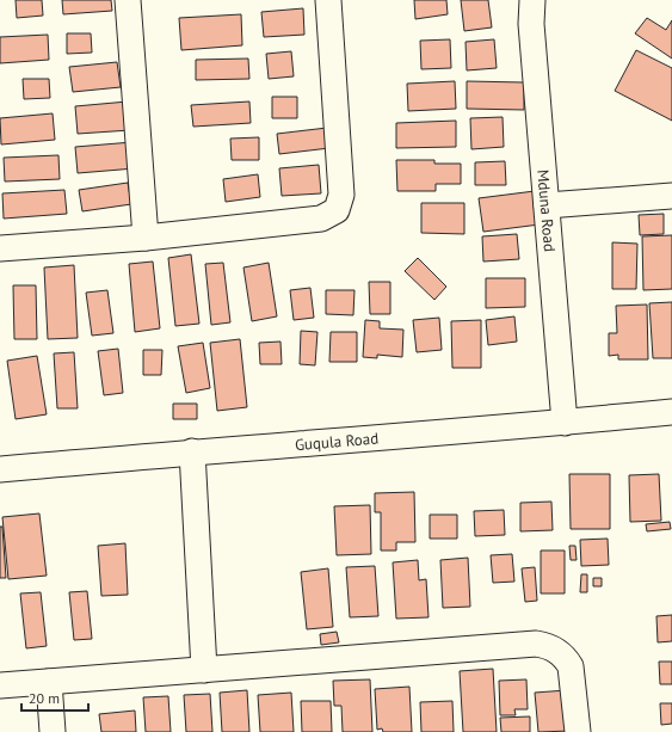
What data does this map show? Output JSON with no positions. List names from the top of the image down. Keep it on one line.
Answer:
{"streets":{"street":["Mduna Road","Guqula Road"]},"crossings":[["Mduna Road","Guqula Road"]],"scale_bar":"20 m"}
